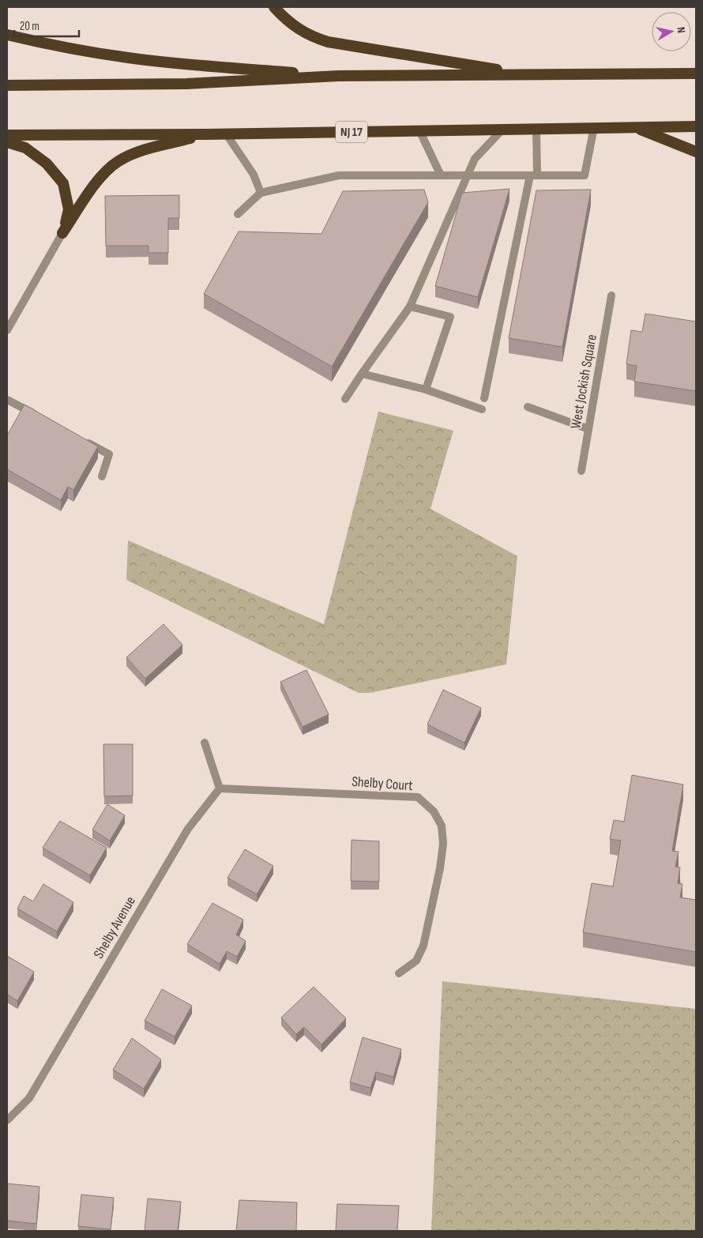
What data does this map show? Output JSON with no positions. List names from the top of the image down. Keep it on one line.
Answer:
{"streets":{"highway":["NJ 17"],"street":["West Jockish Square","Shelby Court","Shelby Avenue"]},"crossings":[["Shelby Court","Shelby Avenue"]],"scale_bar":"20 m","north":"right"}
